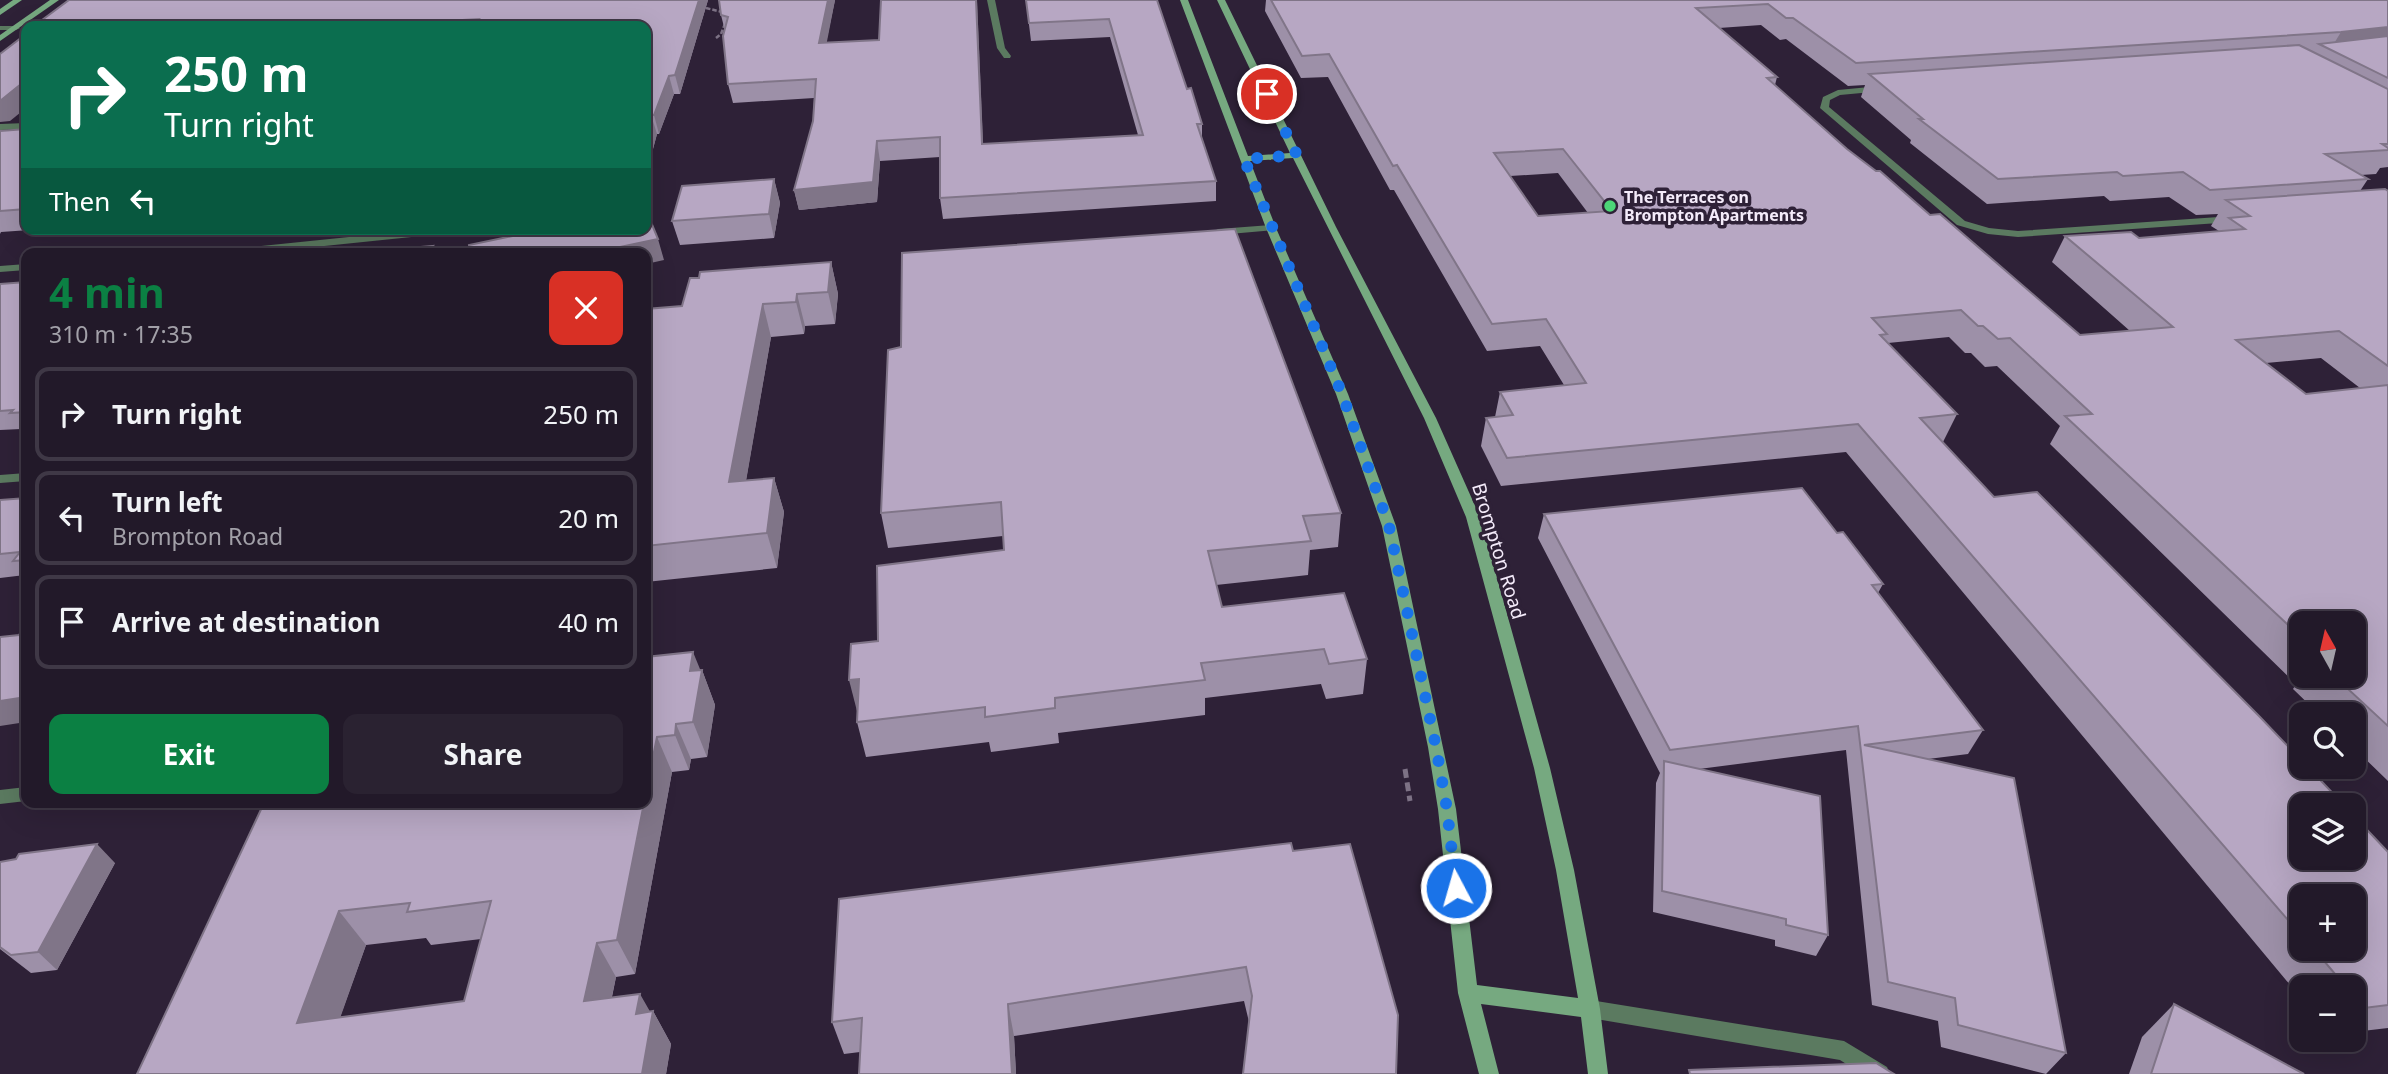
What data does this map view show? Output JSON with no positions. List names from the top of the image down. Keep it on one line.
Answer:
{"streets":{"street":["Brompton Road"]},"places":["The Terraces on Brompton Apartments"],"north":"top","page":{"turn":["250 m","Turn right"],"then":"Then","heading":["4 min","310 m · 17:35"],"list":[{"name":"Turn right","value":"250 m"},{"name":"Turn left","note":"Brompton Road","value":"20 m"},{"name":"Arrive at destination","value":"40 m"}],"map_buttons":["+","−"],"buttons":["Exit","Share"]}}
